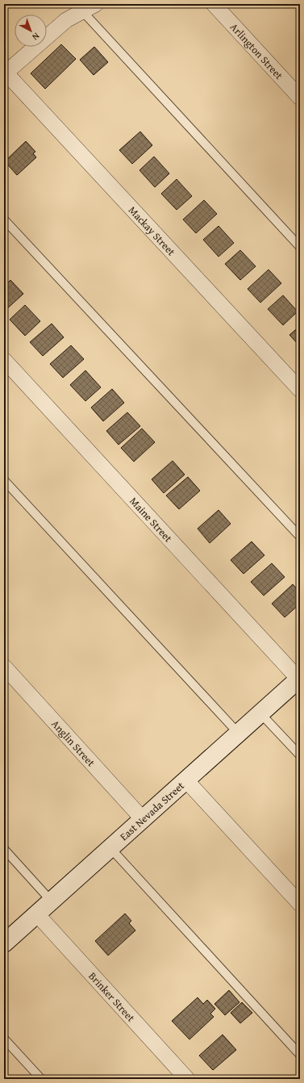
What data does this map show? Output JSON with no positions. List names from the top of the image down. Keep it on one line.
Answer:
{"streets":{"street":["Arlington Street","Mackay Street","Maine Street","Anglin Street","East Nevada Street","Brinker Street"]},"crossings":[["Maine Street","East Nevada Street"],["Anglin Street","East Nevada Street"],["East Nevada Street","Brinker Street"]],"north":"bottom right"}
